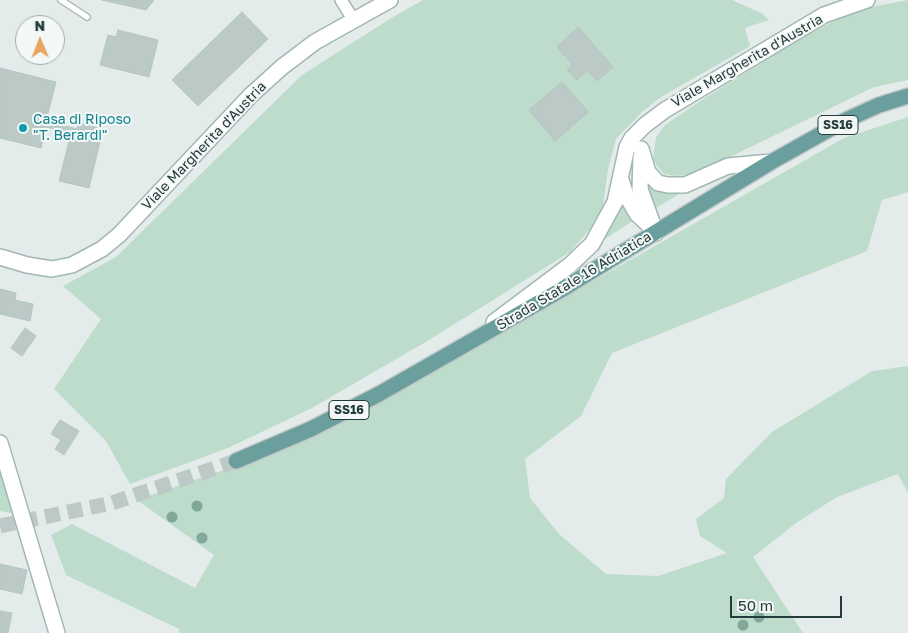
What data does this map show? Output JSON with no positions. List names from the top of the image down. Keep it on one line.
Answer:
{"streets":{"main road":["Viale Margherita d'Austria","SS16","Strada Statale 16 Adriatica"]},"crossings":[["Viale Margherita d'Austria","Strada Statale 16 Adriatica"]],"places":["Casa di Riposo \"T. Berardi\""],"scale_bar":"50 m","north":"top"}
